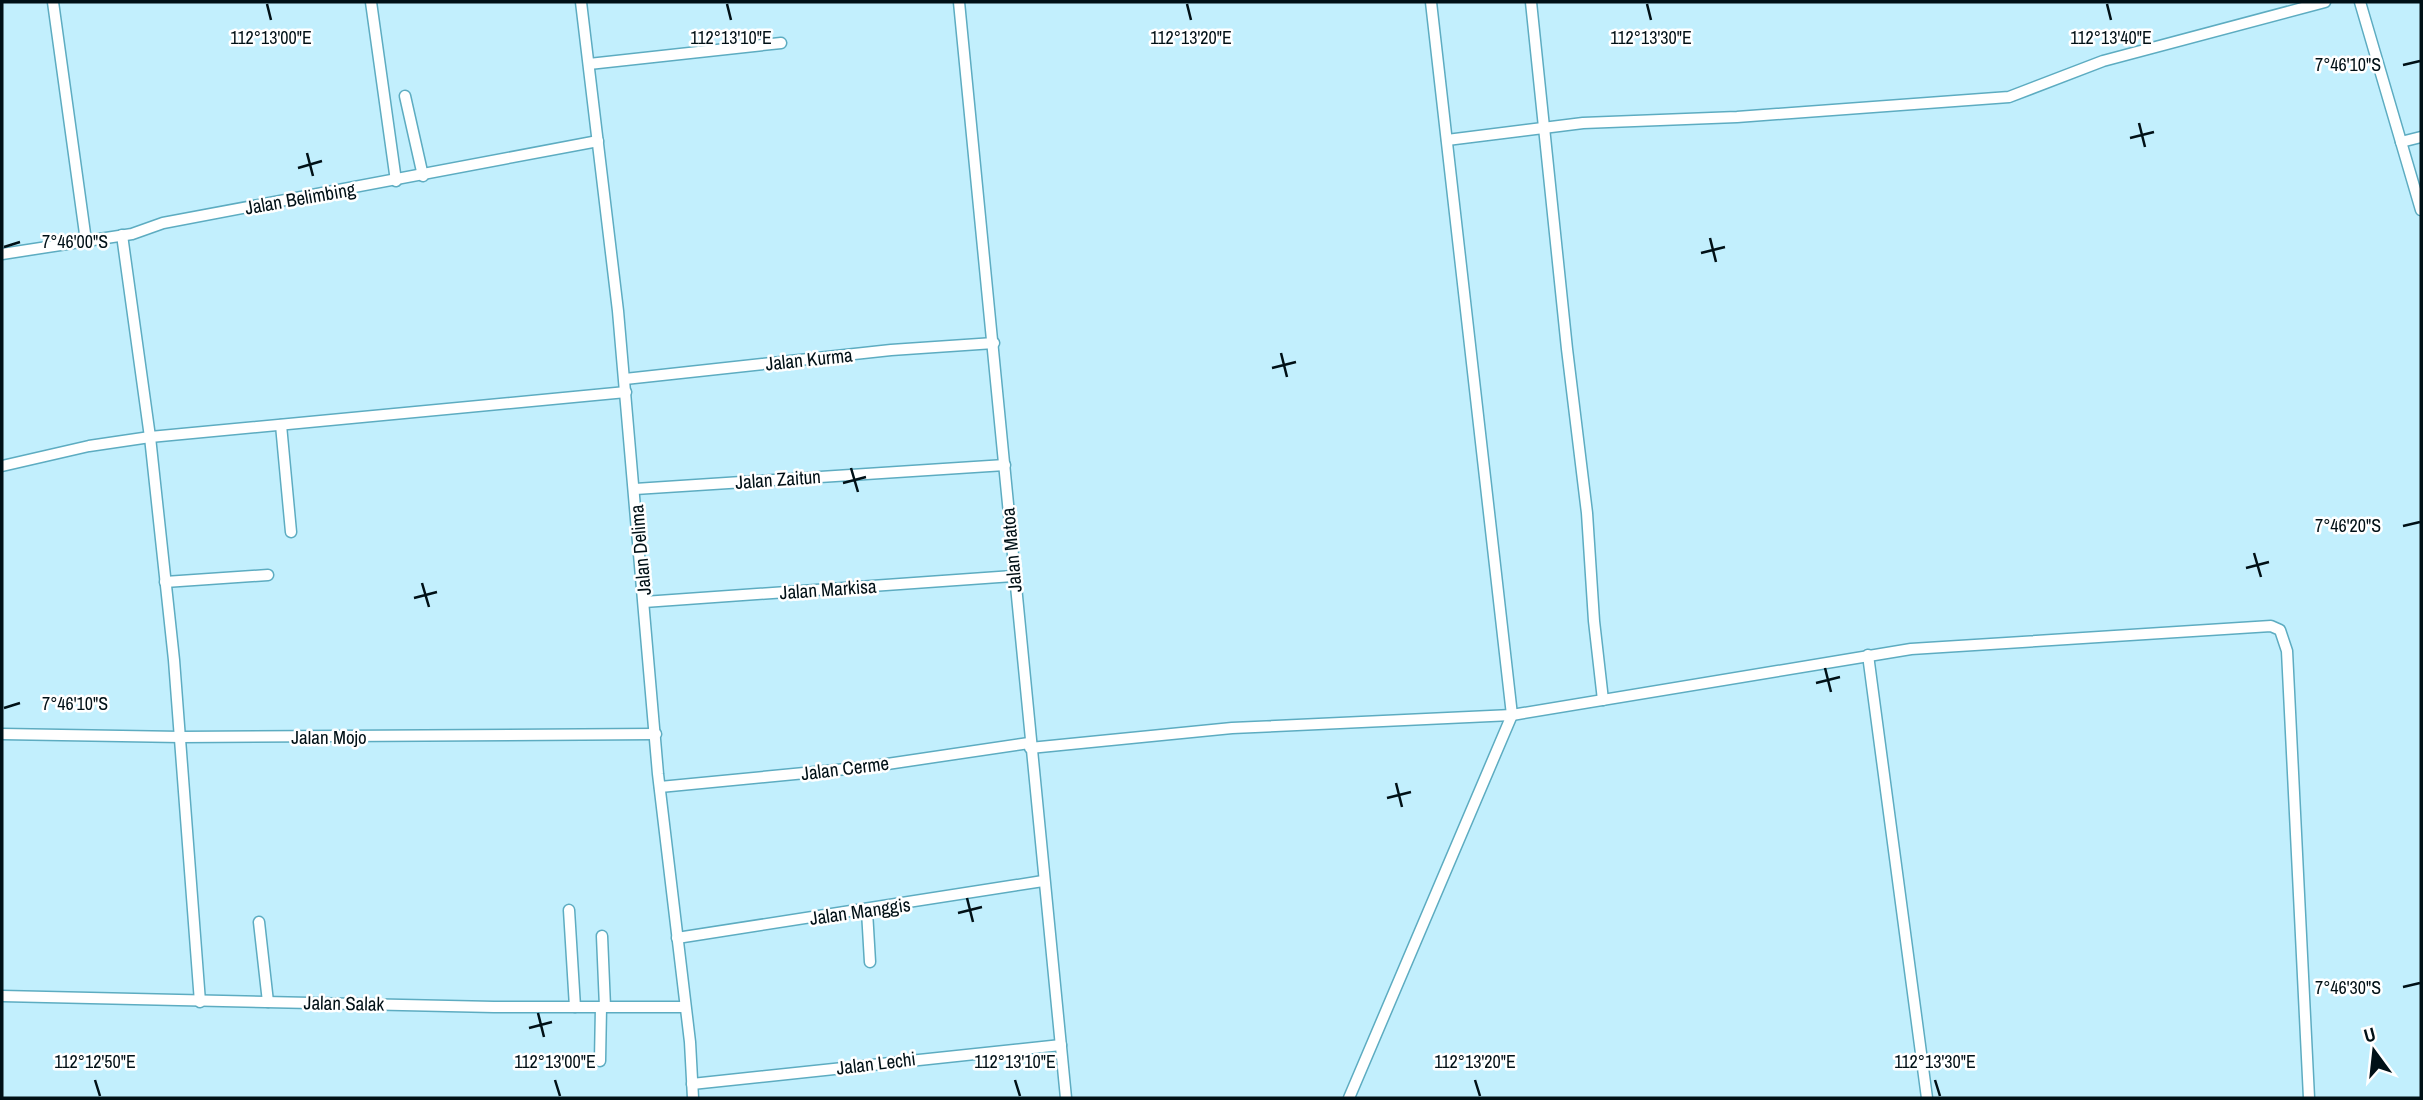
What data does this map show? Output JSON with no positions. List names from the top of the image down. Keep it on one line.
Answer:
{"streets":{"street":["Jalan Belimbing","Jalan Kurma","Jalan Zaitun","Jalan Delima","Jalan Matoa","Jalan Markisa","Jalan Mojo","Jalan Cerme","Jalan Manggis","Jalan Salak","Jalan Lechi"]},"crossings":[["Jalan Belimbing","Jalan Delima"],["Jalan Kurma","Jalan Delima"],["Jalan Kurma","Jalan Matoa"],["Jalan Zaitun","Jalan Delima"],["Jalan Zaitun","Jalan Matoa"],["Jalan Delima","Jalan Markisa"],["Jalan Delima","Jalan Mojo"],["Jalan Delima","Jalan Cerme"],["Jalan Delima","Jalan Manggis"],["Jalan Delima","Jalan Salak"],["Jalan Delima","Jalan Lechi"],["Jalan Matoa","Jalan Markisa"],["Jalan Matoa","Jalan Cerme"],["Jalan Matoa","Jalan Manggis"],["Jalan Matoa","Jalan Lechi"]],"north":"top","coordinates":["112°13'00\"E","112°13'10\"E","112°13'20\"E","112°13'30\"E","112°13'40\"E","7°46'10\"S","7°46'00\"S","7°46'20\"S","7°46'30\"S","112°12'50\"E"]}
